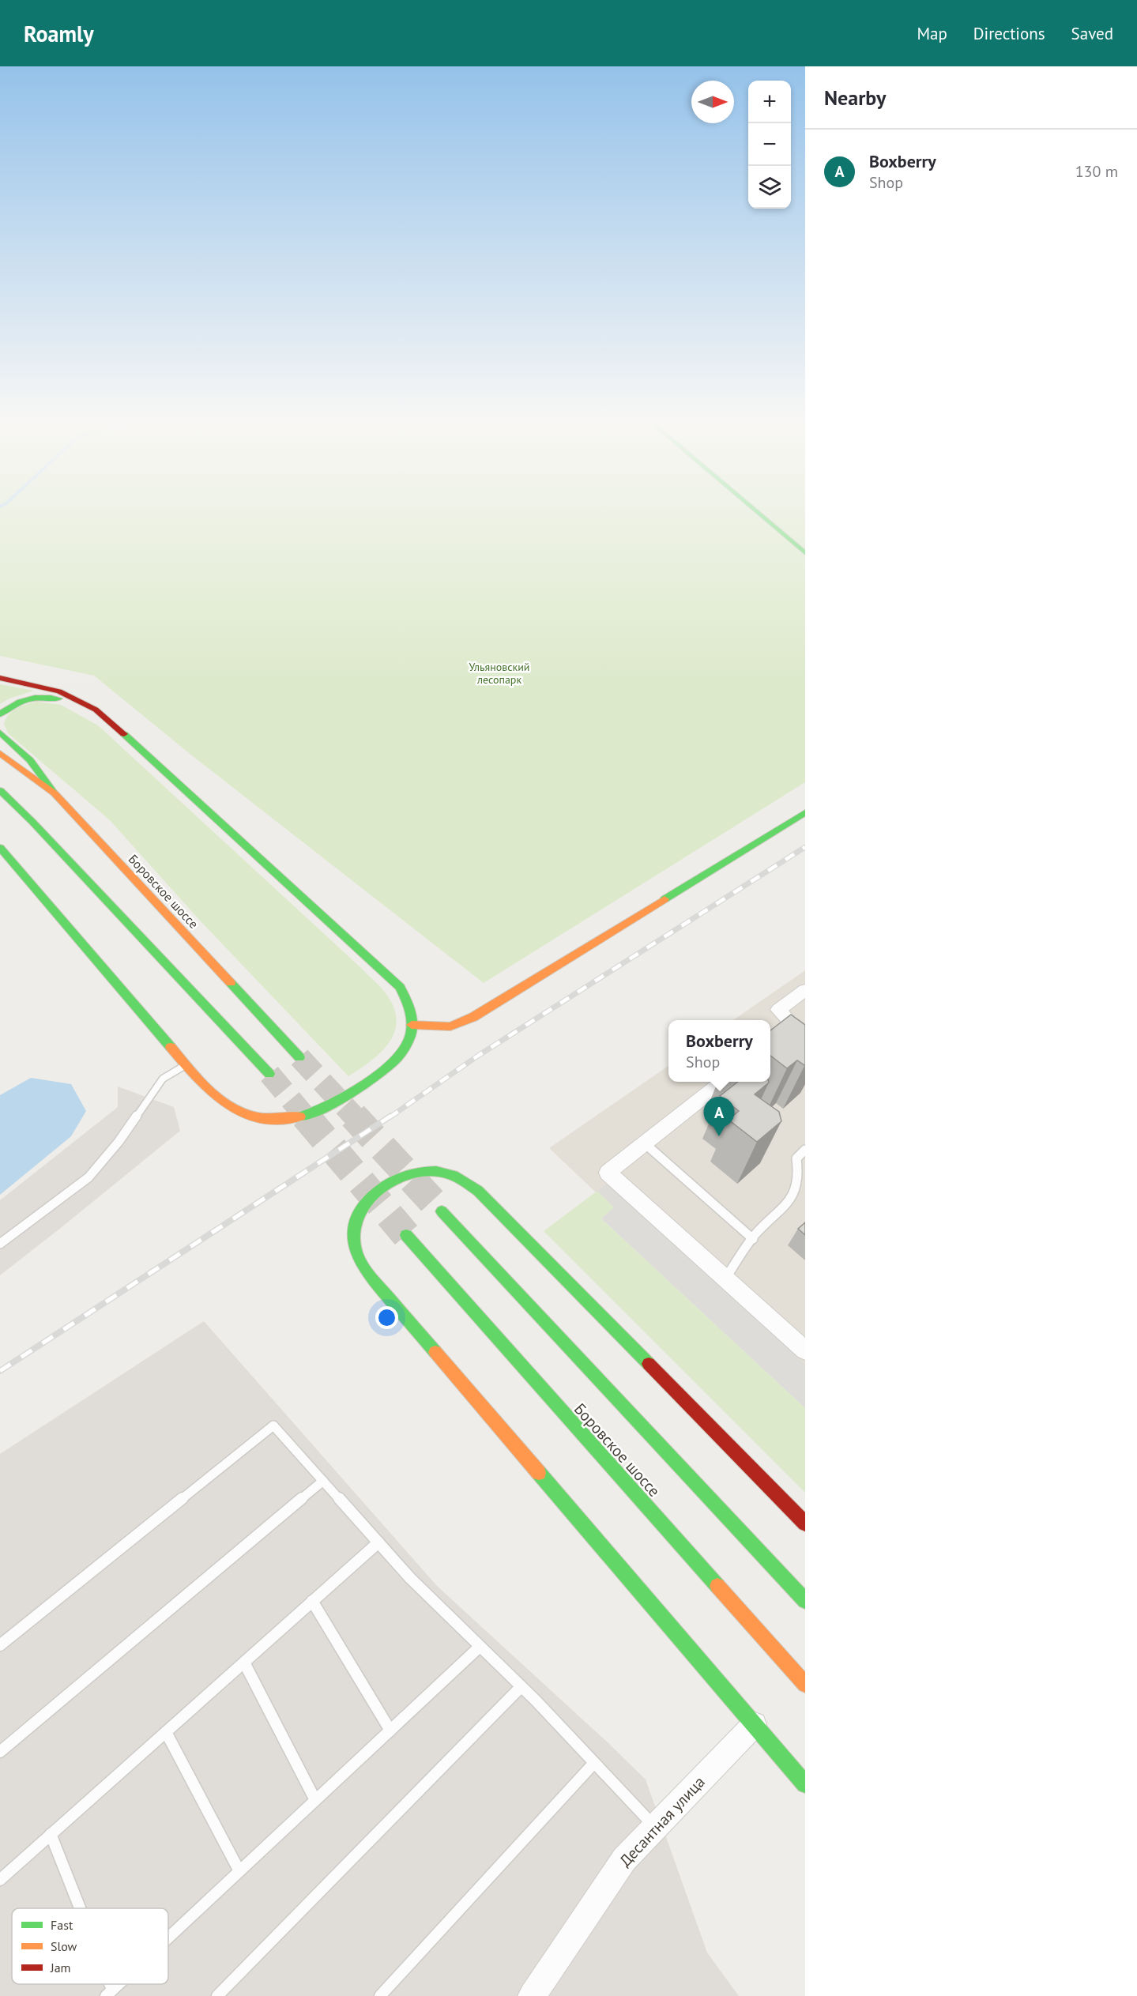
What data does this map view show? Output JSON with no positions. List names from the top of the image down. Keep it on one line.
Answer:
{"streets":{"street":["Боровское шоссе","Десантная улица"]},"parks":["Ульяновский лесопарк"],"legend":["Fast","Slow","Jam"],"north":"right","page":{"header":"Roamly","nav":["Map","Directions","Saved"],"heading":"Nearby","map_buttons":["+","−"],"list":[{"mark":"A","name":"Boxberry","note":"Shop","value":"130 m"}],"popup":["Boxberry","Shop"],"pins":"A"}}
